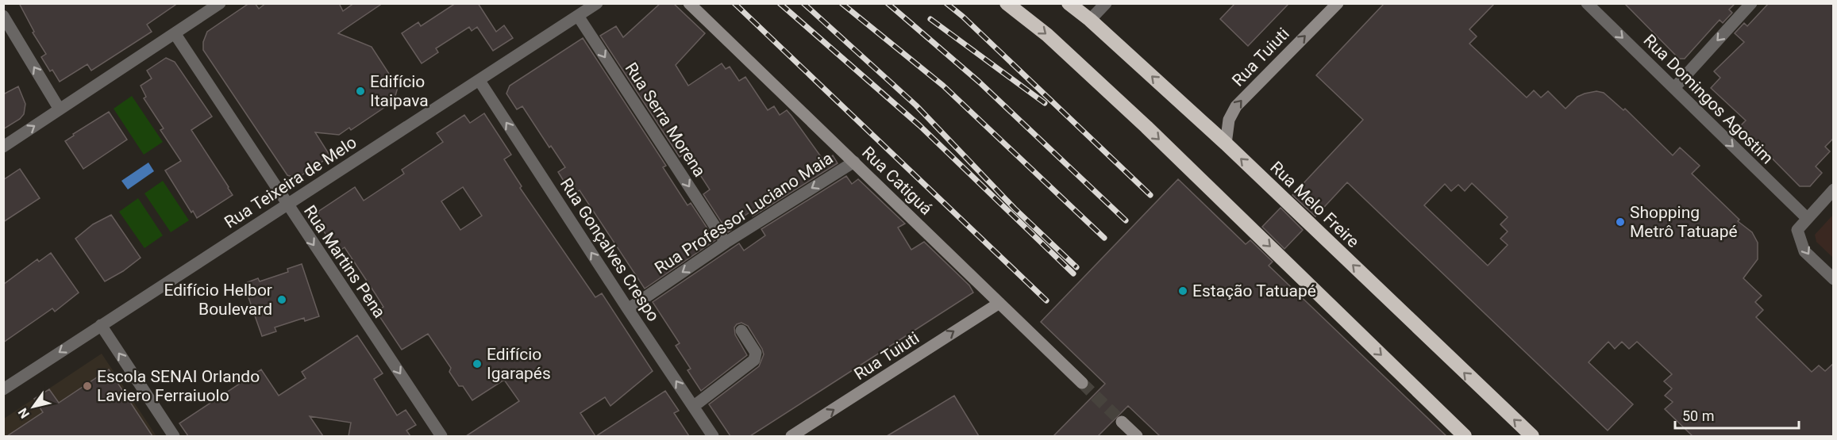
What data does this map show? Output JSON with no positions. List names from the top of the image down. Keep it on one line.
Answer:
{"streets":{"highway":["Rua Melo Freire"],"main road":["Rua Tuiuti","Rua Catiguá"],"street":["Rua Domingos Agostim","Rua Serra Morena","Rua Teixeira de Melo","Rua Professor Luciano Maia","Rua Gonçalves Crespo","Rua Martins Pena"]},"crossings":[["Rua Tuiuti","Rua Catiguá"],["Rua Tuiuti","Rua Melo Freire"],["Rua Serra Morena","Rua Teixeira de Melo"],["Rua Serra Morena","Rua Professor Luciano Maia"],["Rua Catiguá","Rua Professor Luciano Maia"],["Rua Teixeira de Melo","Rua Gonçalves Crespo"],["Rua Teixeira de Melo","Rua Martins Pena"],["Rua Professor Luciano Maia","Rua Gonçalves Crespo"]],"one_way":["Rua Tuiuti","Rua Domingos Agostim","Rua Serra Morena","Rua Professor Luciano Maia","Rua Gonçalves Crespo","Rua Martins Pena"],"places":["Edifício Itaipava","Shopping Metrô Tatuapé","Estação Tatuapé","Edifício Helbor Boulevard","Edifício Igarapés","Escola SENAI Orlando Laviero Ferraiuolo"],"scale_bar":"50 m","north":"bottom left"}
